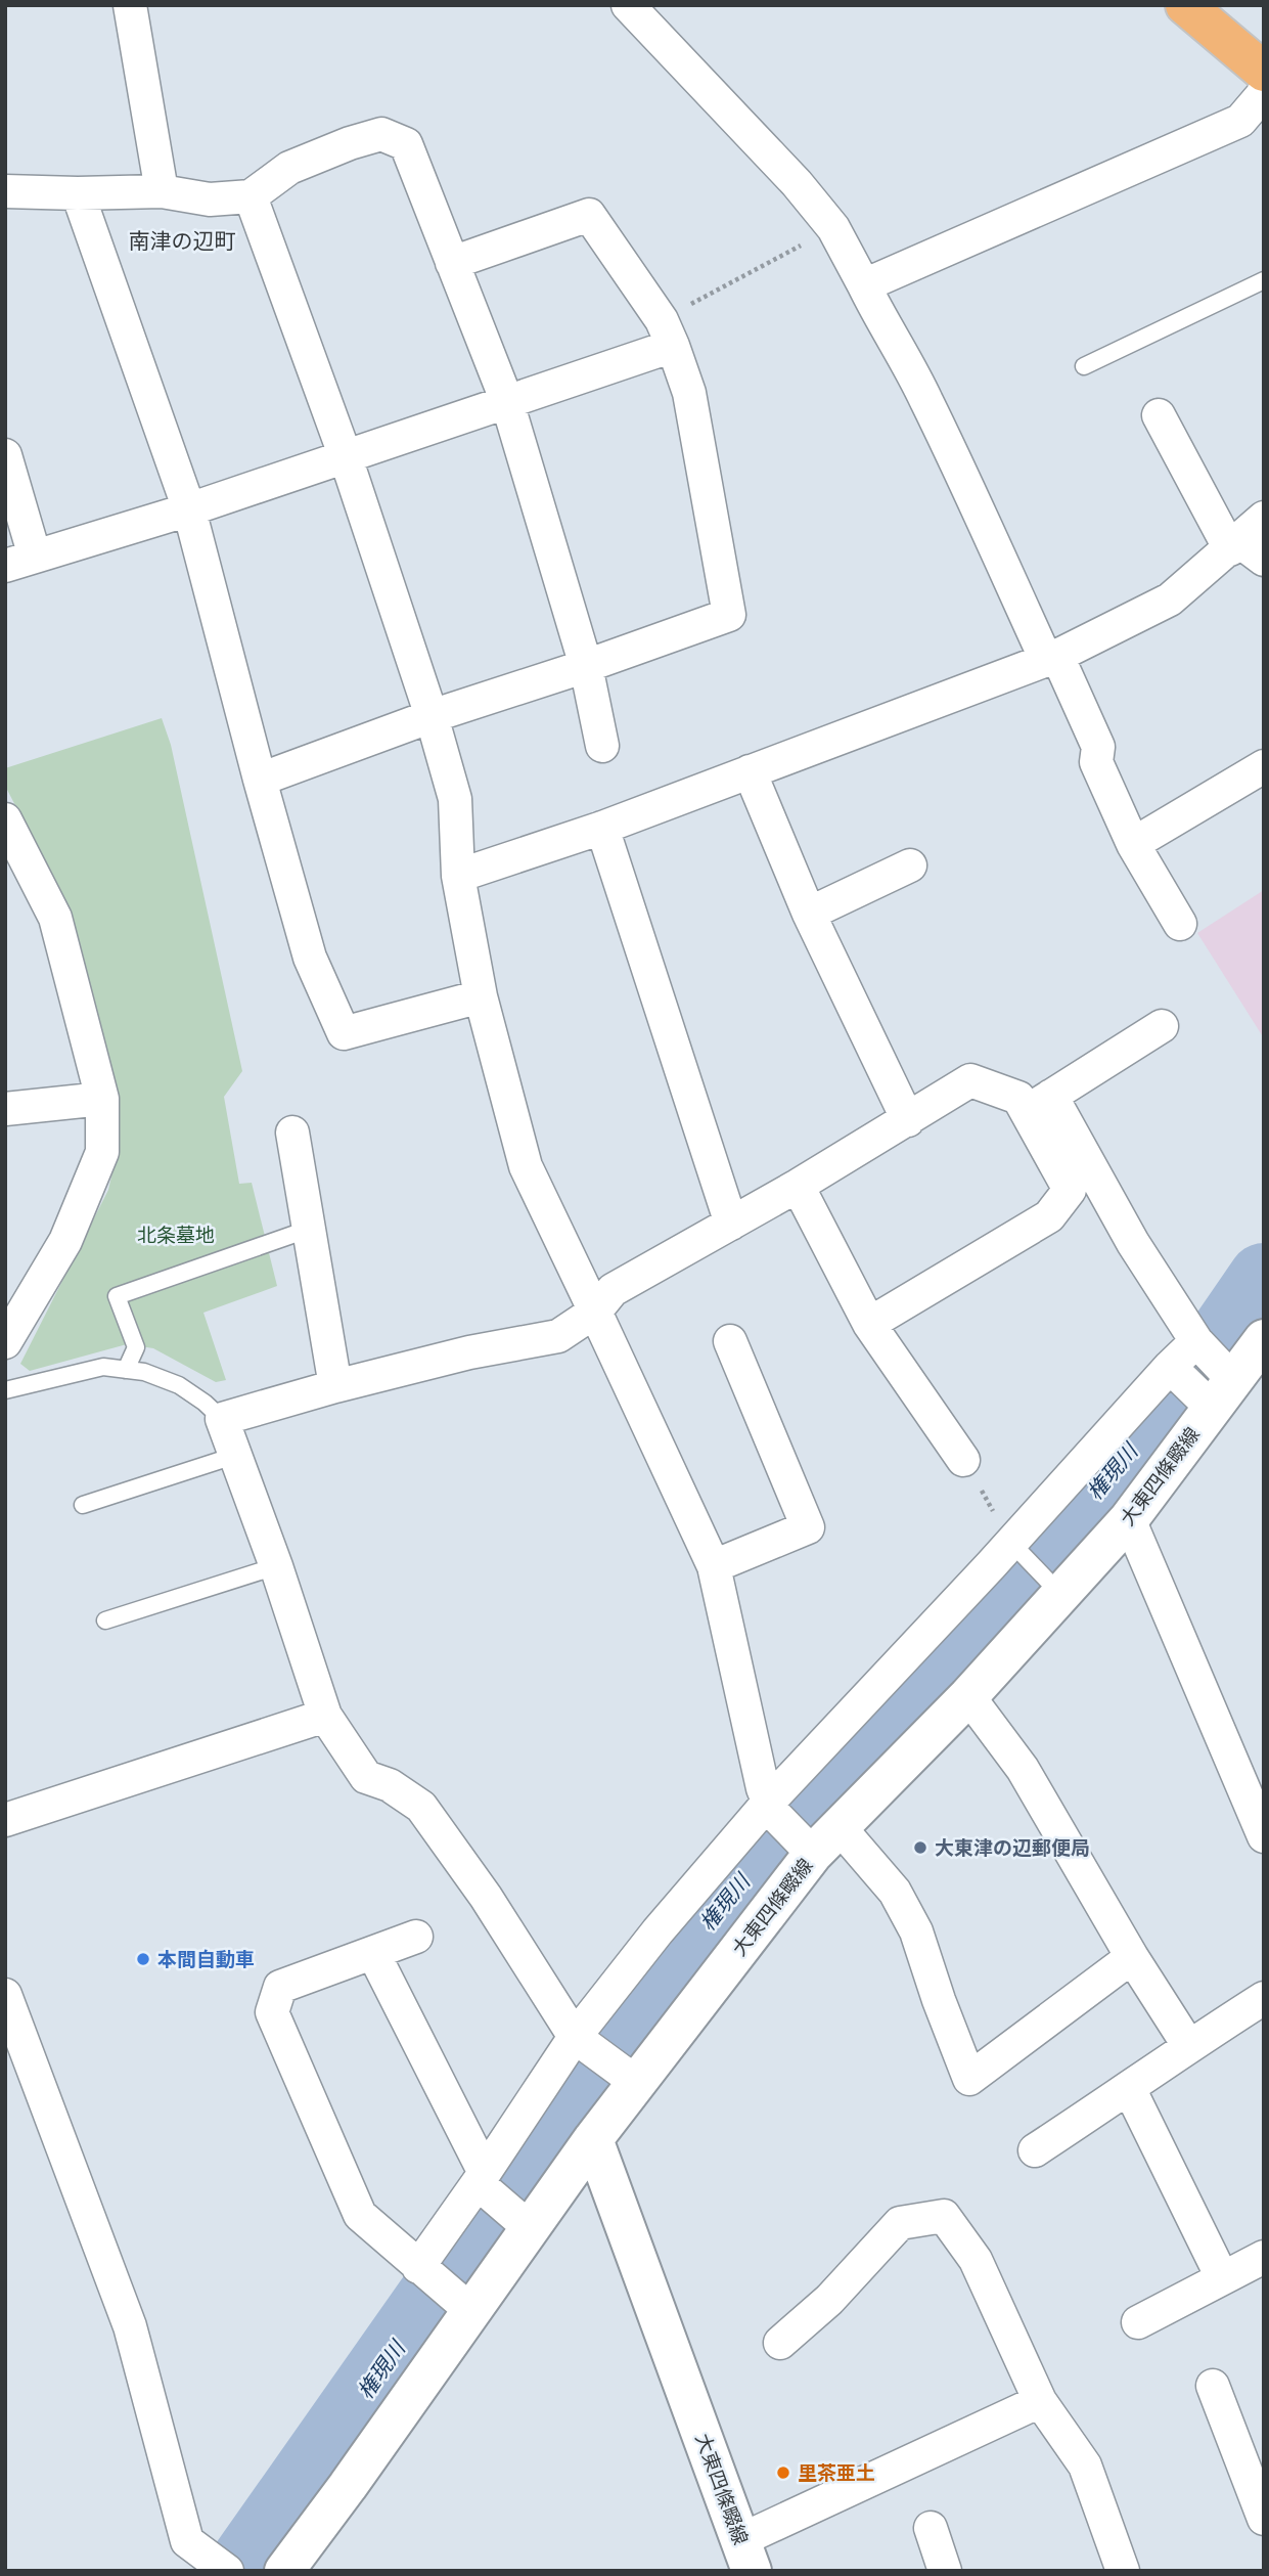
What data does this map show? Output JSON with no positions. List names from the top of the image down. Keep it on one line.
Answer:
{"streets":{"main road":["大東四條畷線"]},"districts":["南津の辺町"],"water":["権現川"],"parks":["北条墓地"],"places":["大東津の辺郵便局","本間自動車","里茶亜土"]}
